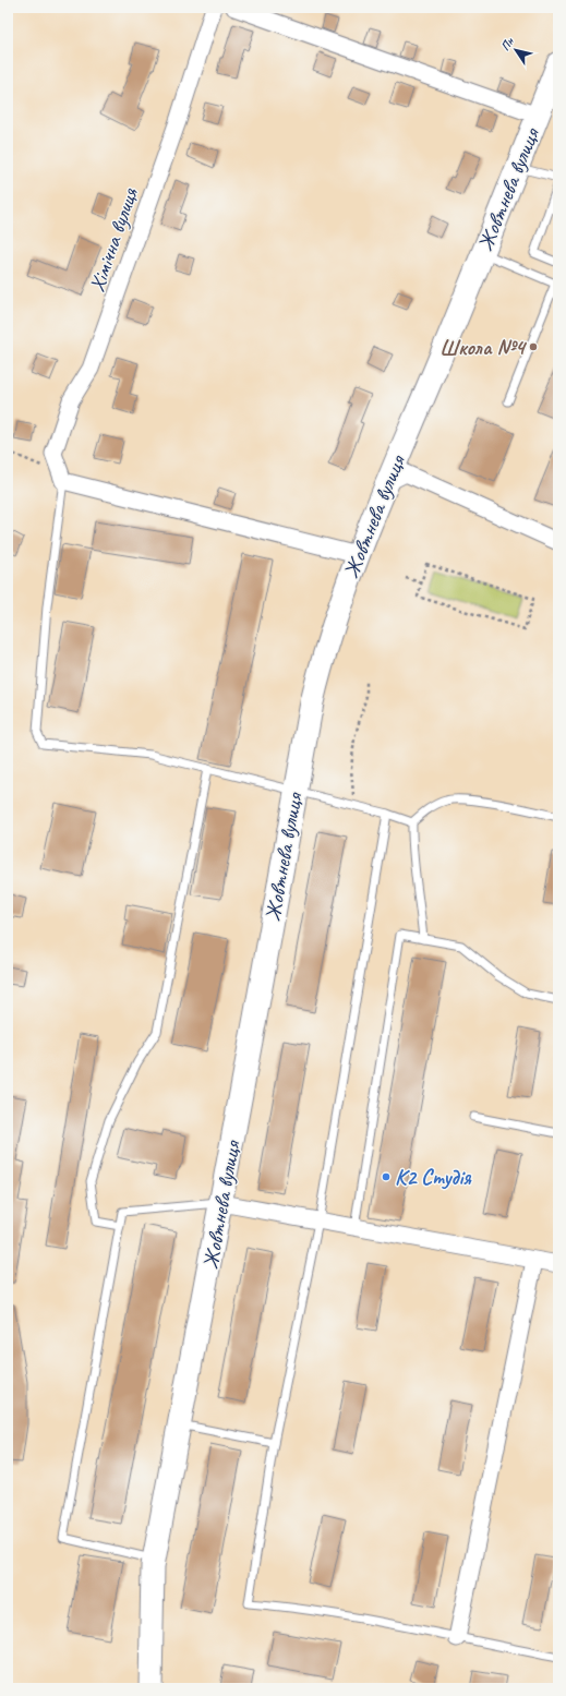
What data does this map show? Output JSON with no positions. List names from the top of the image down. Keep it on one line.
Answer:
{"streets":{"main road":["Жовтнева вулиця"],"street":["Хімічна вулиця"]},"places":["Школа №4","К2 Студiя"],"north":"top left"}
